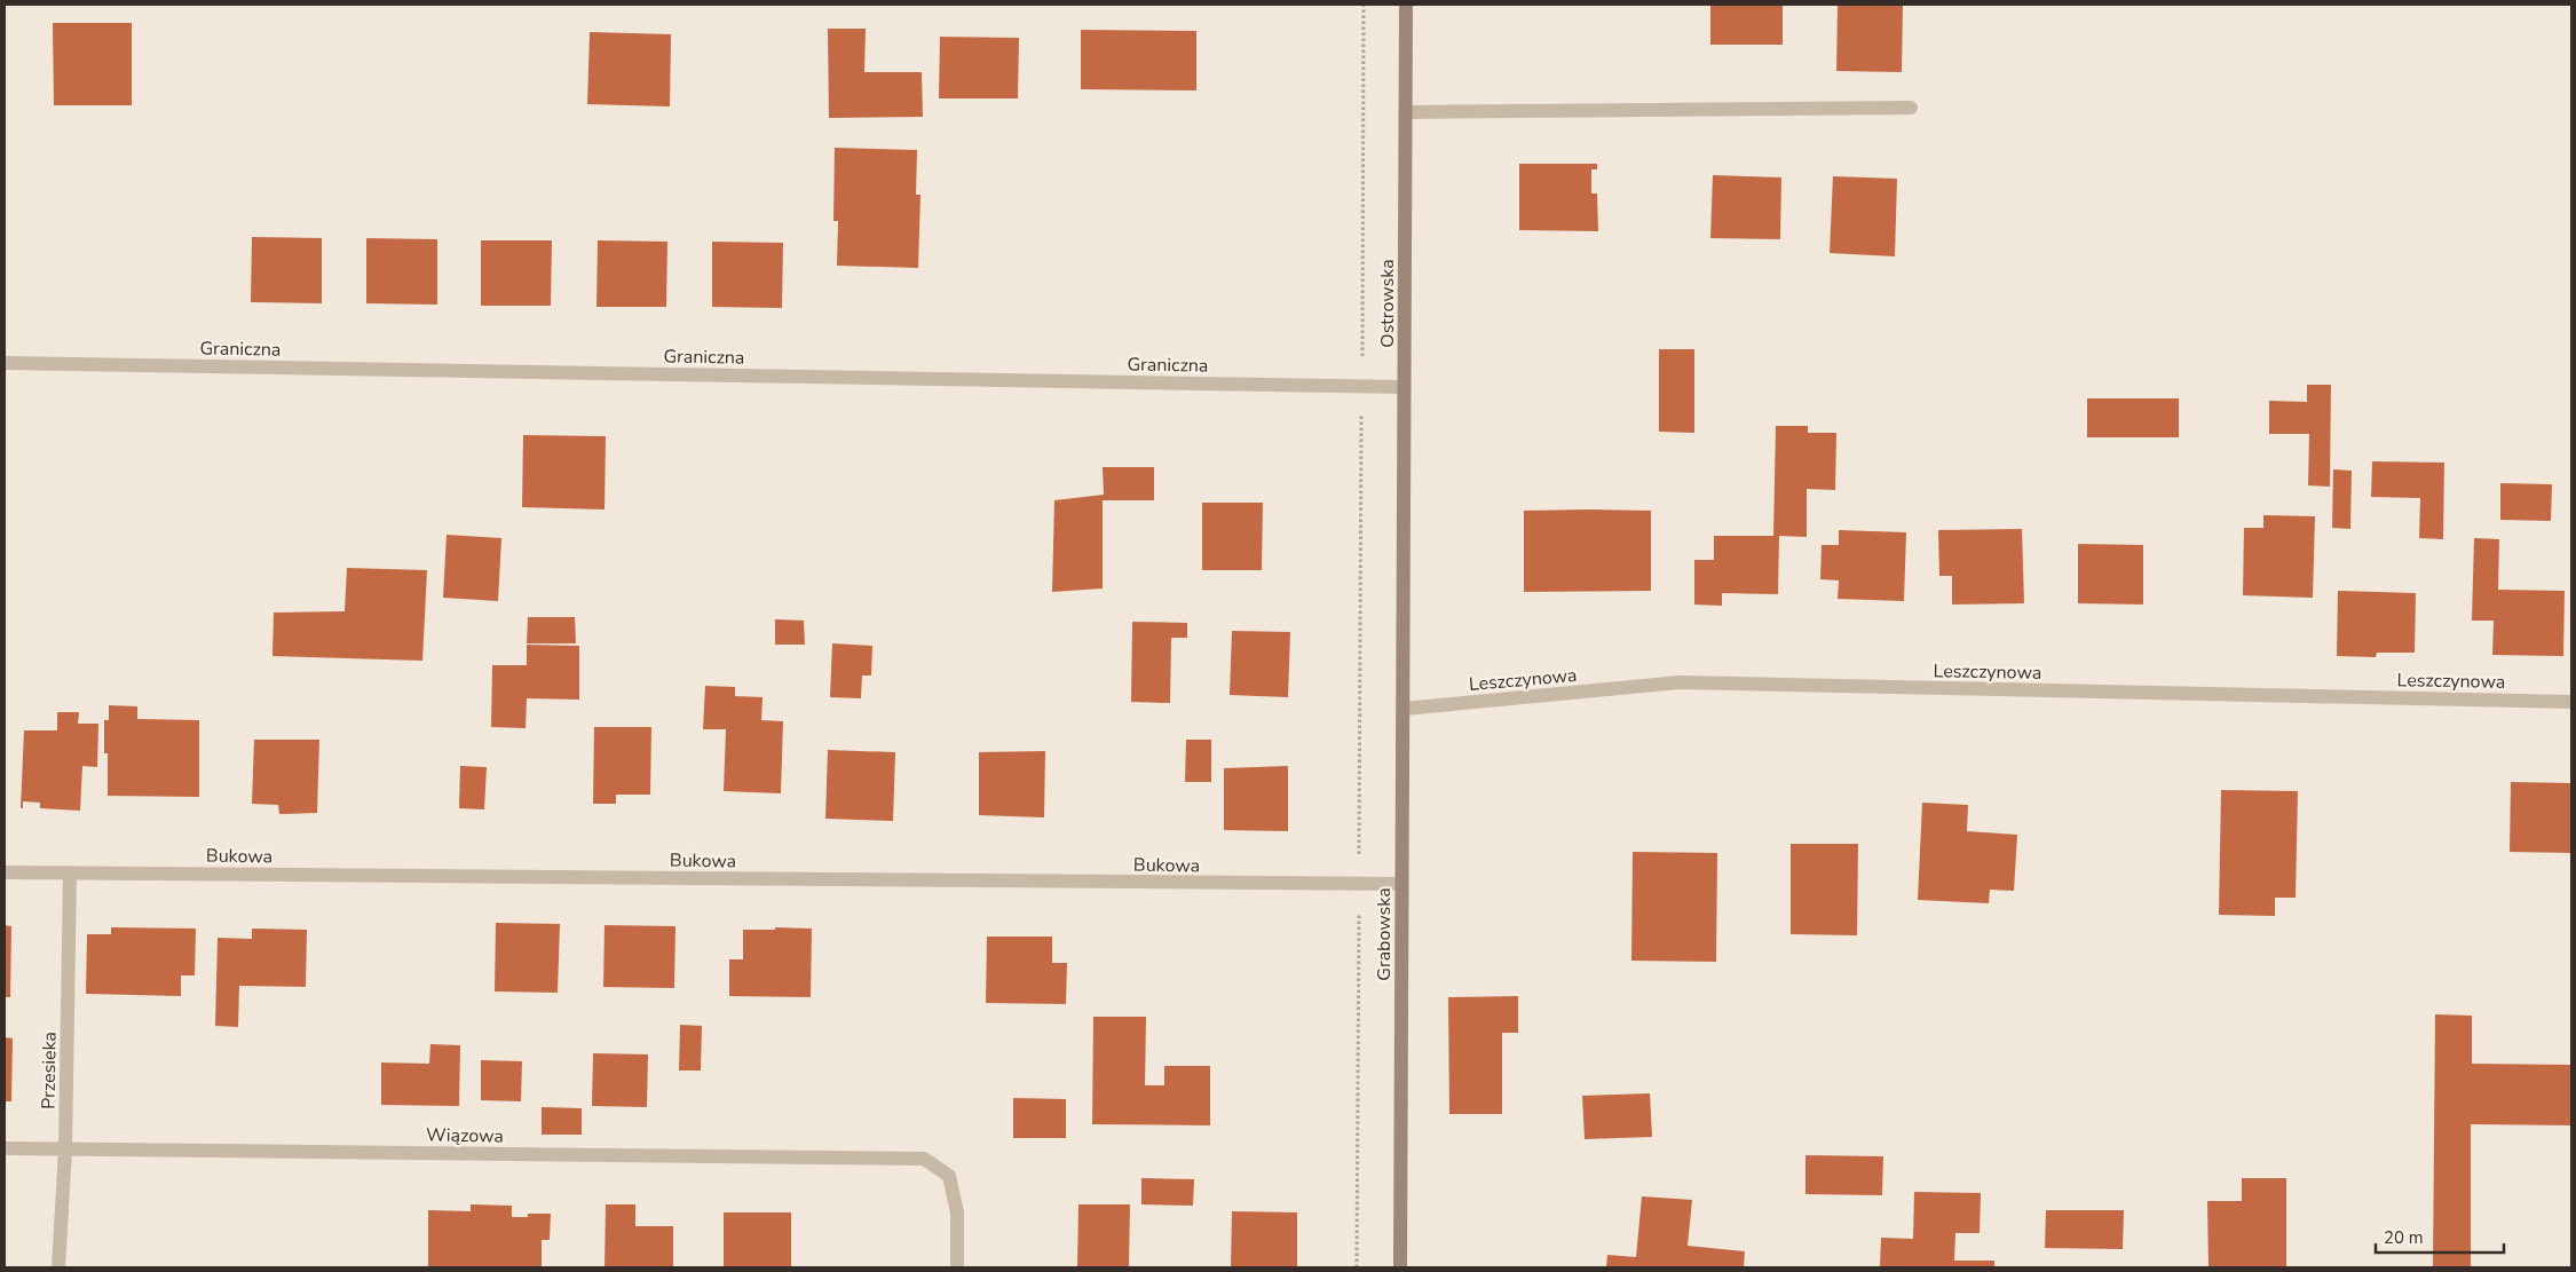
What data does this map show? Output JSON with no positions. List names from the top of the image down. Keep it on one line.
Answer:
{"streets":{"street":["Ostrowska","Graniczna","Leszczynowa","Bukowa","Grabowska","Przesieka","Wiązowa"]},"crossings":[["Ostrowska","Graniczna"],["Ostrowska","Grabowska"],["Leszczynowa","Grabowska"],["Bukowa","Grabowska"],["Bukowa","Przesieka"],["Przesieka","Wiązowa"]],"scale_bar":"20 m"}
